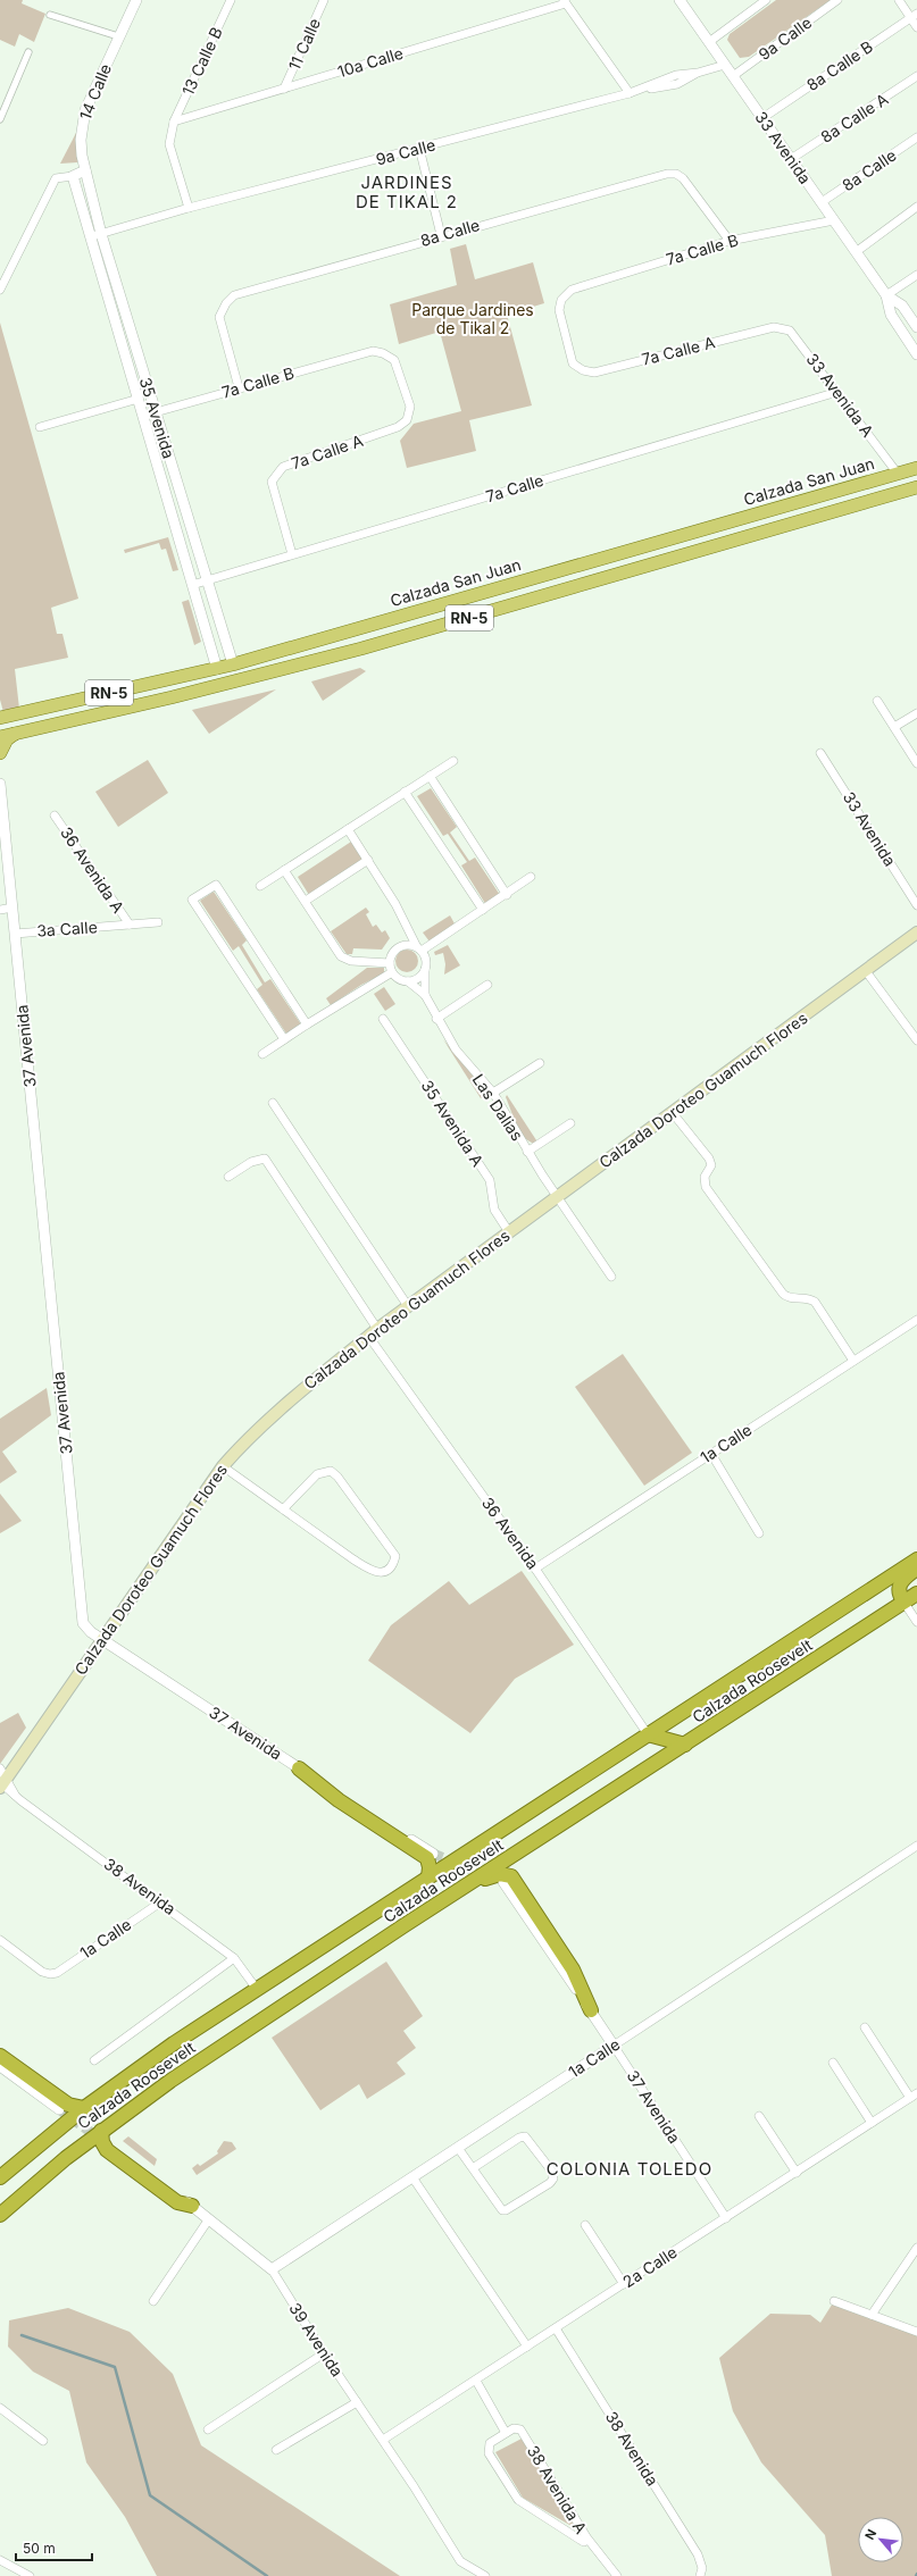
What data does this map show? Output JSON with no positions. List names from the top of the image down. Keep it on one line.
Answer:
{"streets":{"highway":["Calzada Roosevelt"],"main road":["Calzada San Juan","RN-5","Calzada Doroteo Guamuch Flores"],"street":["9a Calle","11 Calle","13 Calle B","10a Calle","8a Calle B","14 Calle","8a Calle A","33 Avenida","8a Calle","7a Calle B","7a Calle A","33 Avenida A","35 Avenida","7a Calle","36 Avenida A","3a Calle","37 Avenida","Las Dalias","35 Avenida A","1a Calle","36 Avenida","38 Avenida","2a Calle","39 Avenida","38 Avenida A"]},"crossings":[["9a Calle","13 Calle B"],["9a Calle","33 Avenida"],["9a Calle","35 Avenida"],["11 Calle","10a Calle"],["13 Calle B","10a Calle"],["8a Calle B","33 Avenida"],["14 Calle","35 Avenida"],["8a Calle A","33 Avenida"],["33 Avenida","8a Calle"],["33 Avenida","7a Calle B"],["8a Calle","7a Calle B"],["7a Calle B","7a Calle A"],["7a Calle B","35 Avenida"],["7a Calle A","33 Avenida A"],["7a Calle A","7a Calle"],["33 Avenida A","Calzada San Juan"],["33 Avenida A","7a Calle"],["35 Avenida","Calzada San Juan"],["35 Avenida","7a Calle"],["36 Avenida A","3a Calle"],["3a Calle","37 Avenida"],["37 Avenida","Calzada Doroteo Guamuch Flores"],["37 Avenida","1a Calle"],["37 Avenida","2a Calle"],["Calzada Doroteo Guamuch Flores","Las Dalias"],["Calzada Doroteo Guamuch Flores","35 Avenida A"],["Calzada Doroteo Guamuch Flores","36 Avenida"],["Calzada Doroteo Guamuch Flores","38 Avenida"],["1a Calle","36 Avenida"],["1a Calle","38 Avenida"],["1a Calle","39 Avenida"],["36 Avenida","Calzada Roosevelt"],["Calzada Roosevelt","38 Avenida"],["38 Avenida","2a Calle"],["2a Calle","39 Avenida"]],"districts":["JARDINES DE TIKAL 2","COLONIA TOLEDO"],"parks":["Parque Jardines de Tikal 2"],"scale_bar":"50 m","north":"top left"}
